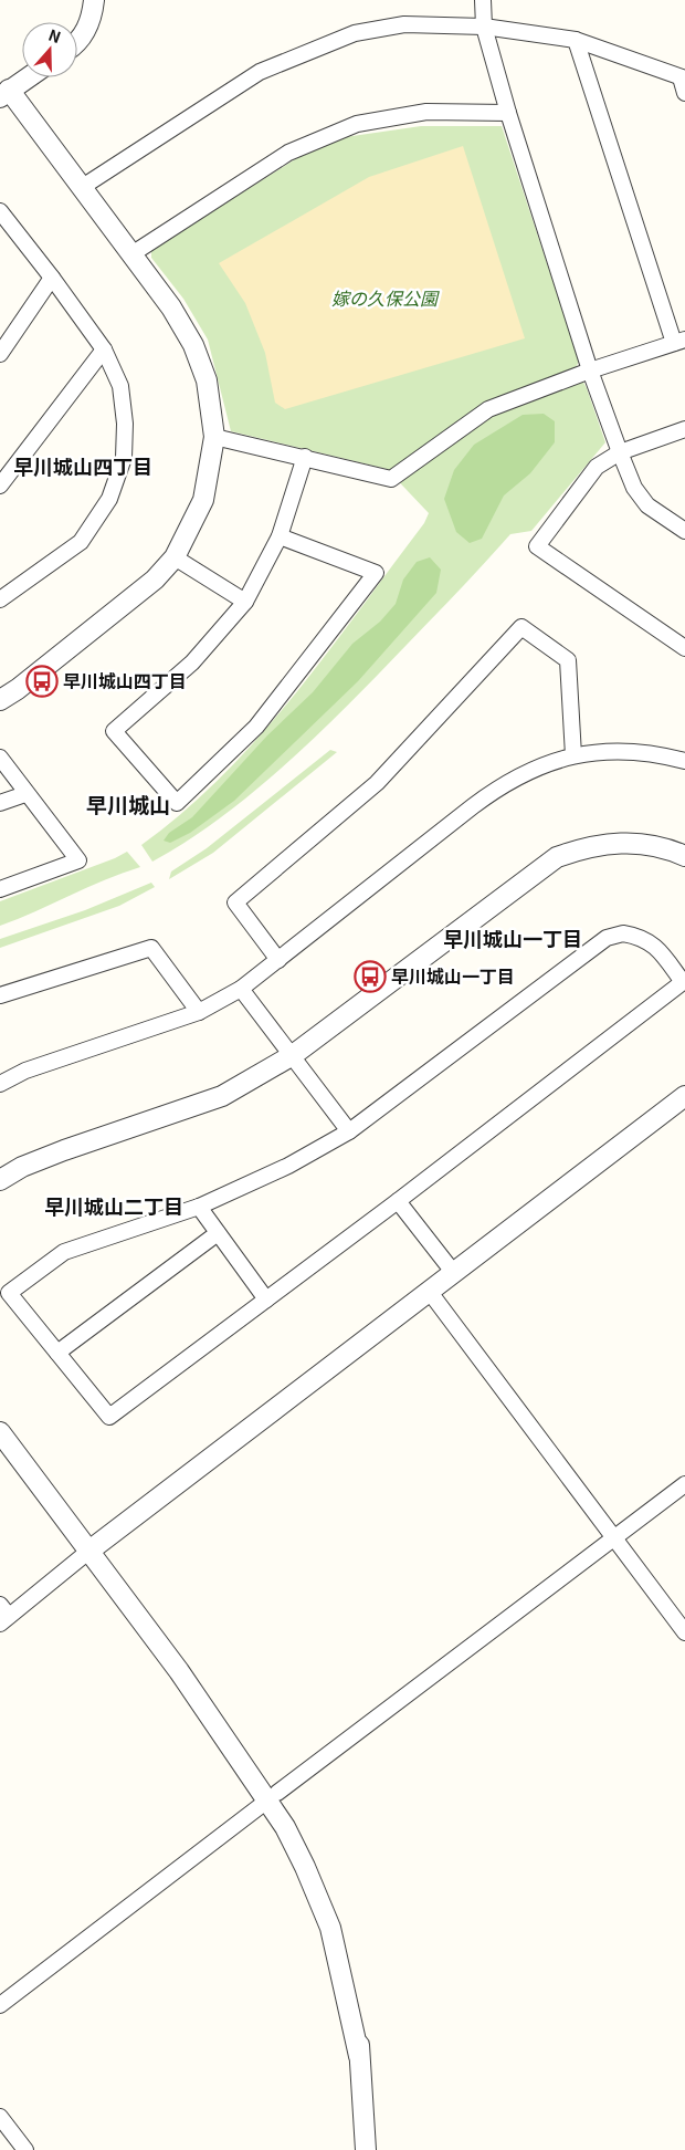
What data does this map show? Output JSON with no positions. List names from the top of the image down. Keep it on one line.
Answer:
{"districts":["早川城山四丁目","早川城山","早川城山一丁目","早川城山二丁目"],"parks":["嫁の久保公園"],"places":{"bus stop":["早川城山四丁目","早川城山一丁目"]},"north":"top"}
